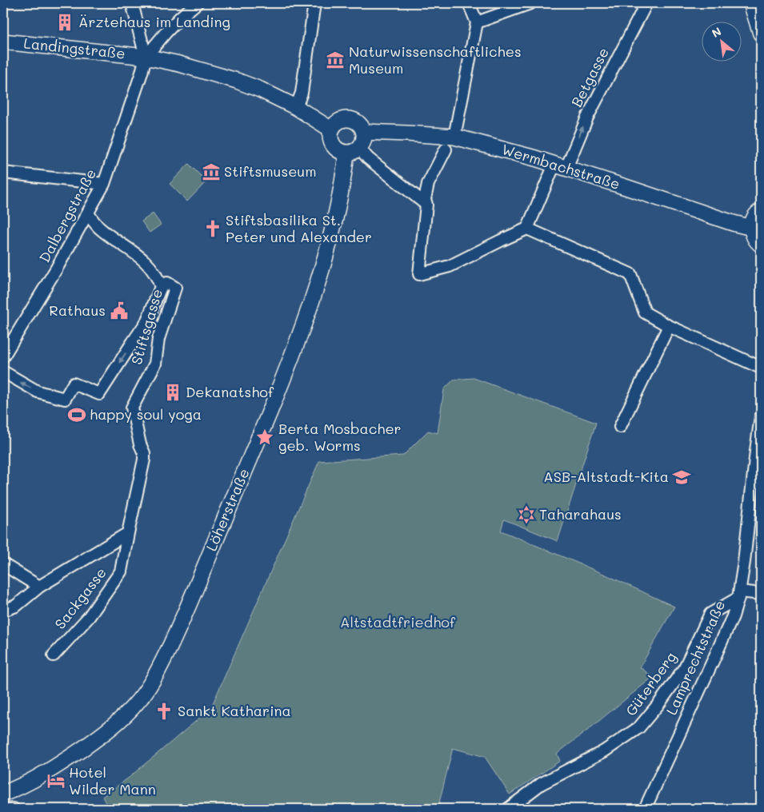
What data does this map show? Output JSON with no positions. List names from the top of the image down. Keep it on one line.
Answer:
{"streets":{"main road":["Landingstraße","Wermbachstraße","Löherstraße"],"street":["Betgasse","Dalbergstraße","Stiftsgasse","Sackgasse","Lamprechtstraße","Güterberg"]},"crossings":[["Landingstraße","Dalbergstraße"],["Betgasse","Wermbachstraße"],["Wermbachstraße","Löherstraße"],["Dalbergstraße","Stiftsgasse"],["Stiftsgasse","Sackgasse"],["Lamprechtstraße","Güterberg"]],"one_way":["Betgasse"],"parks":["Altstadtfriedhof"],"places":{"building":["Ärztehaus im Landing","Dekanatshof"],"museum":["Naturwissenschaftliches Museum","Stiftsmuseum"],"church":["Stiftsbasilika St. Peter und Alexander","Sankt Katharina"],"public building":["Rathaus"],"sports":["happy soul yoga"],"place":["Berta Mosbacher geb. Worms"],"school or university":["ASB-Altstadt-Kita"],"synagogue":["Taharahaus"],"hotel":["Hotel Wilder Mann"]},"north":"top left"}
